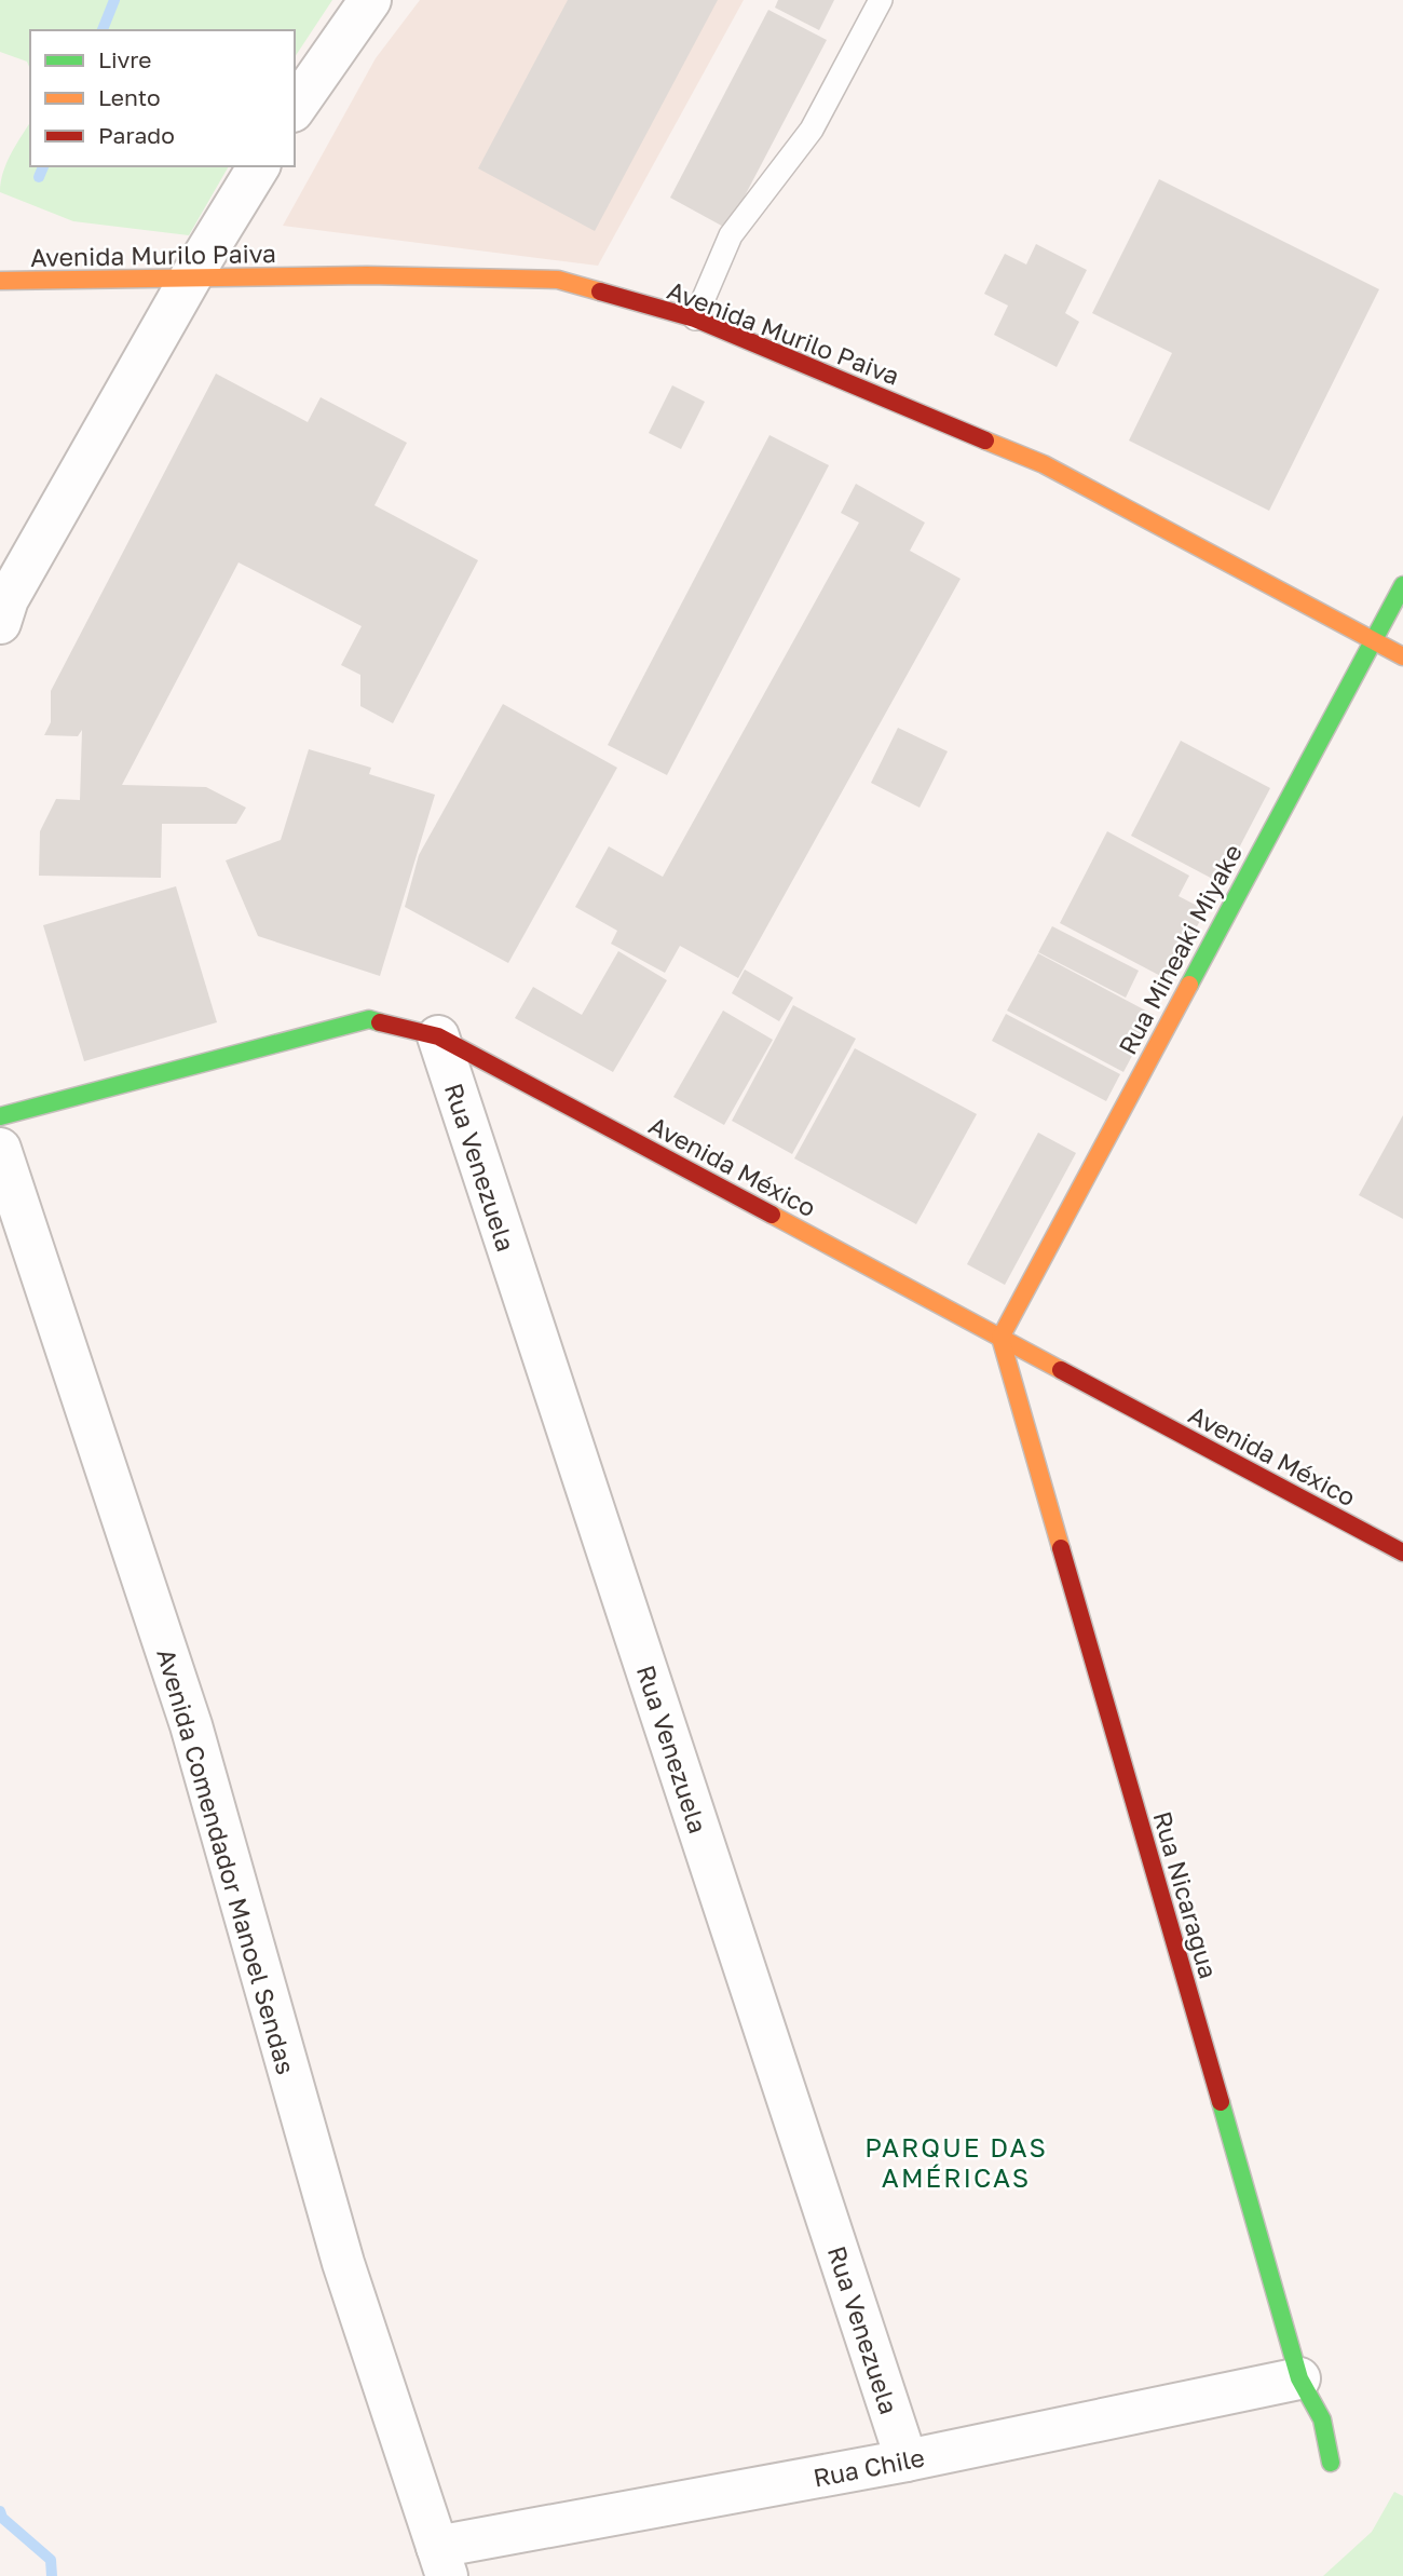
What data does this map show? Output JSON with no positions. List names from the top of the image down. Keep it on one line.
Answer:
{"streets":{"street":["Avenida Murilo Paiva","Rua Mineaki Miyake","Avenida México","Rua Venezuela","Avenida Comendador Manoel Sendas","Rua Nicaragua","Rua Chile"]},"crossings":[["Avenida Murilo Paiva","Rua Mineaki Miyake"],["Rua Mineaki Miyake","Avenida México"],["Rua Mineaki Miyake","Rua Nicaragua"],["Avenida México","Rua Venezuela"],["Avenida México","Rua Nicaragua"],["Rua Venezuela","Rua Chile"],["Avenida Comendador Manoel Sendas","Rua Chile"],["Rua Nicaragua","Rua Chile"]],"districts":["PARQUE DAS AMÉRICAS"],"legend":["Livre","Lento","Parado"]}
